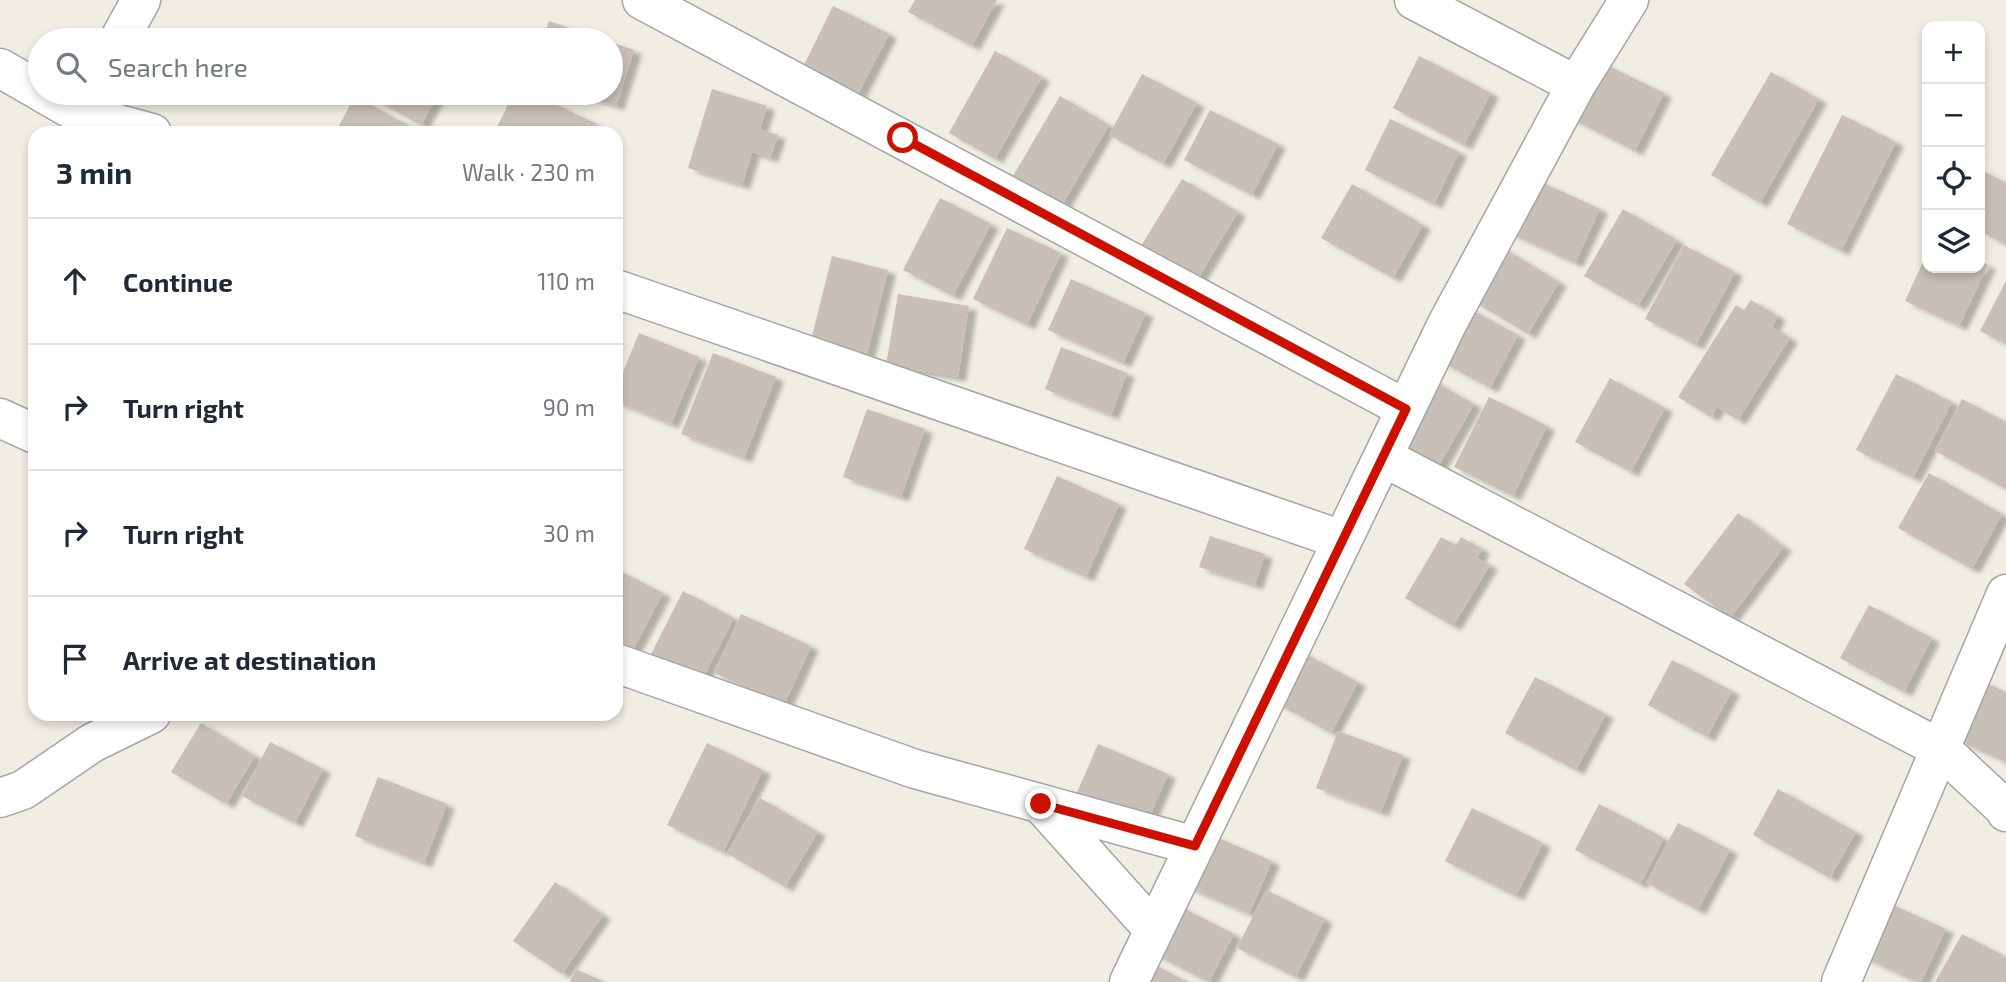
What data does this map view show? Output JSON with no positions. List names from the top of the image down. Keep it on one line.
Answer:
{"page":{"map_buttons":["+","−"],"search":"Search here","heading":["3 min","Walk · 230 m"],"list":[["Continue","110 m"],["Turn right","90 m"],["Turn right","30 m"],"Arrive at destination"]}}
